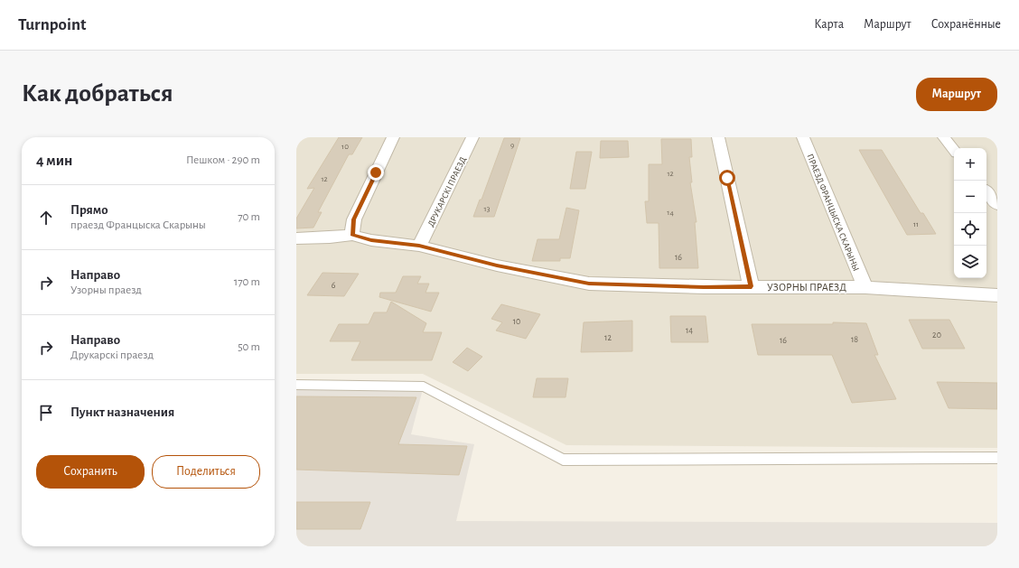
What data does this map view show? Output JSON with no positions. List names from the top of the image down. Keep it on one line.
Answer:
{"streets":{"street":["ДРУКАРСКІ ПРАЕЗД","ПРАЕЗД ФРАНЦЫСКА СКАРЫНЫ","УЗОРНЫ ПРАЕЗД"]},"crossings":[["ДРУКАРСКІ ПРАЕЗД","УЗОРНЫ ПРАЕЗД"],["ПРАЕЗД ФРАНЦЫСКА СКАРЫНЫ","УЗОРНЫ ПРАЕЗД"]],"house_numbers":["9","10","12","12","13","14","11","16","6","10","14","20","12","18","16"],"page":{"header":"Turnpoint","nav":["Карта","Маршрут","Сохранённые"],"buttons":["Маршрут",["Сохранить","Поделиться"]],"title":"Как добраться","heading":["4 мин","Пешком · 290 m"],"map_buttons":["+","−"],"list":[["Прямо","праезд Францыска Скарыны","70 m"],["Направо","Узорны праезд","170 m"],["Направо","Друкарскі праезд","50 m"],"Пункт назначения"]}}
